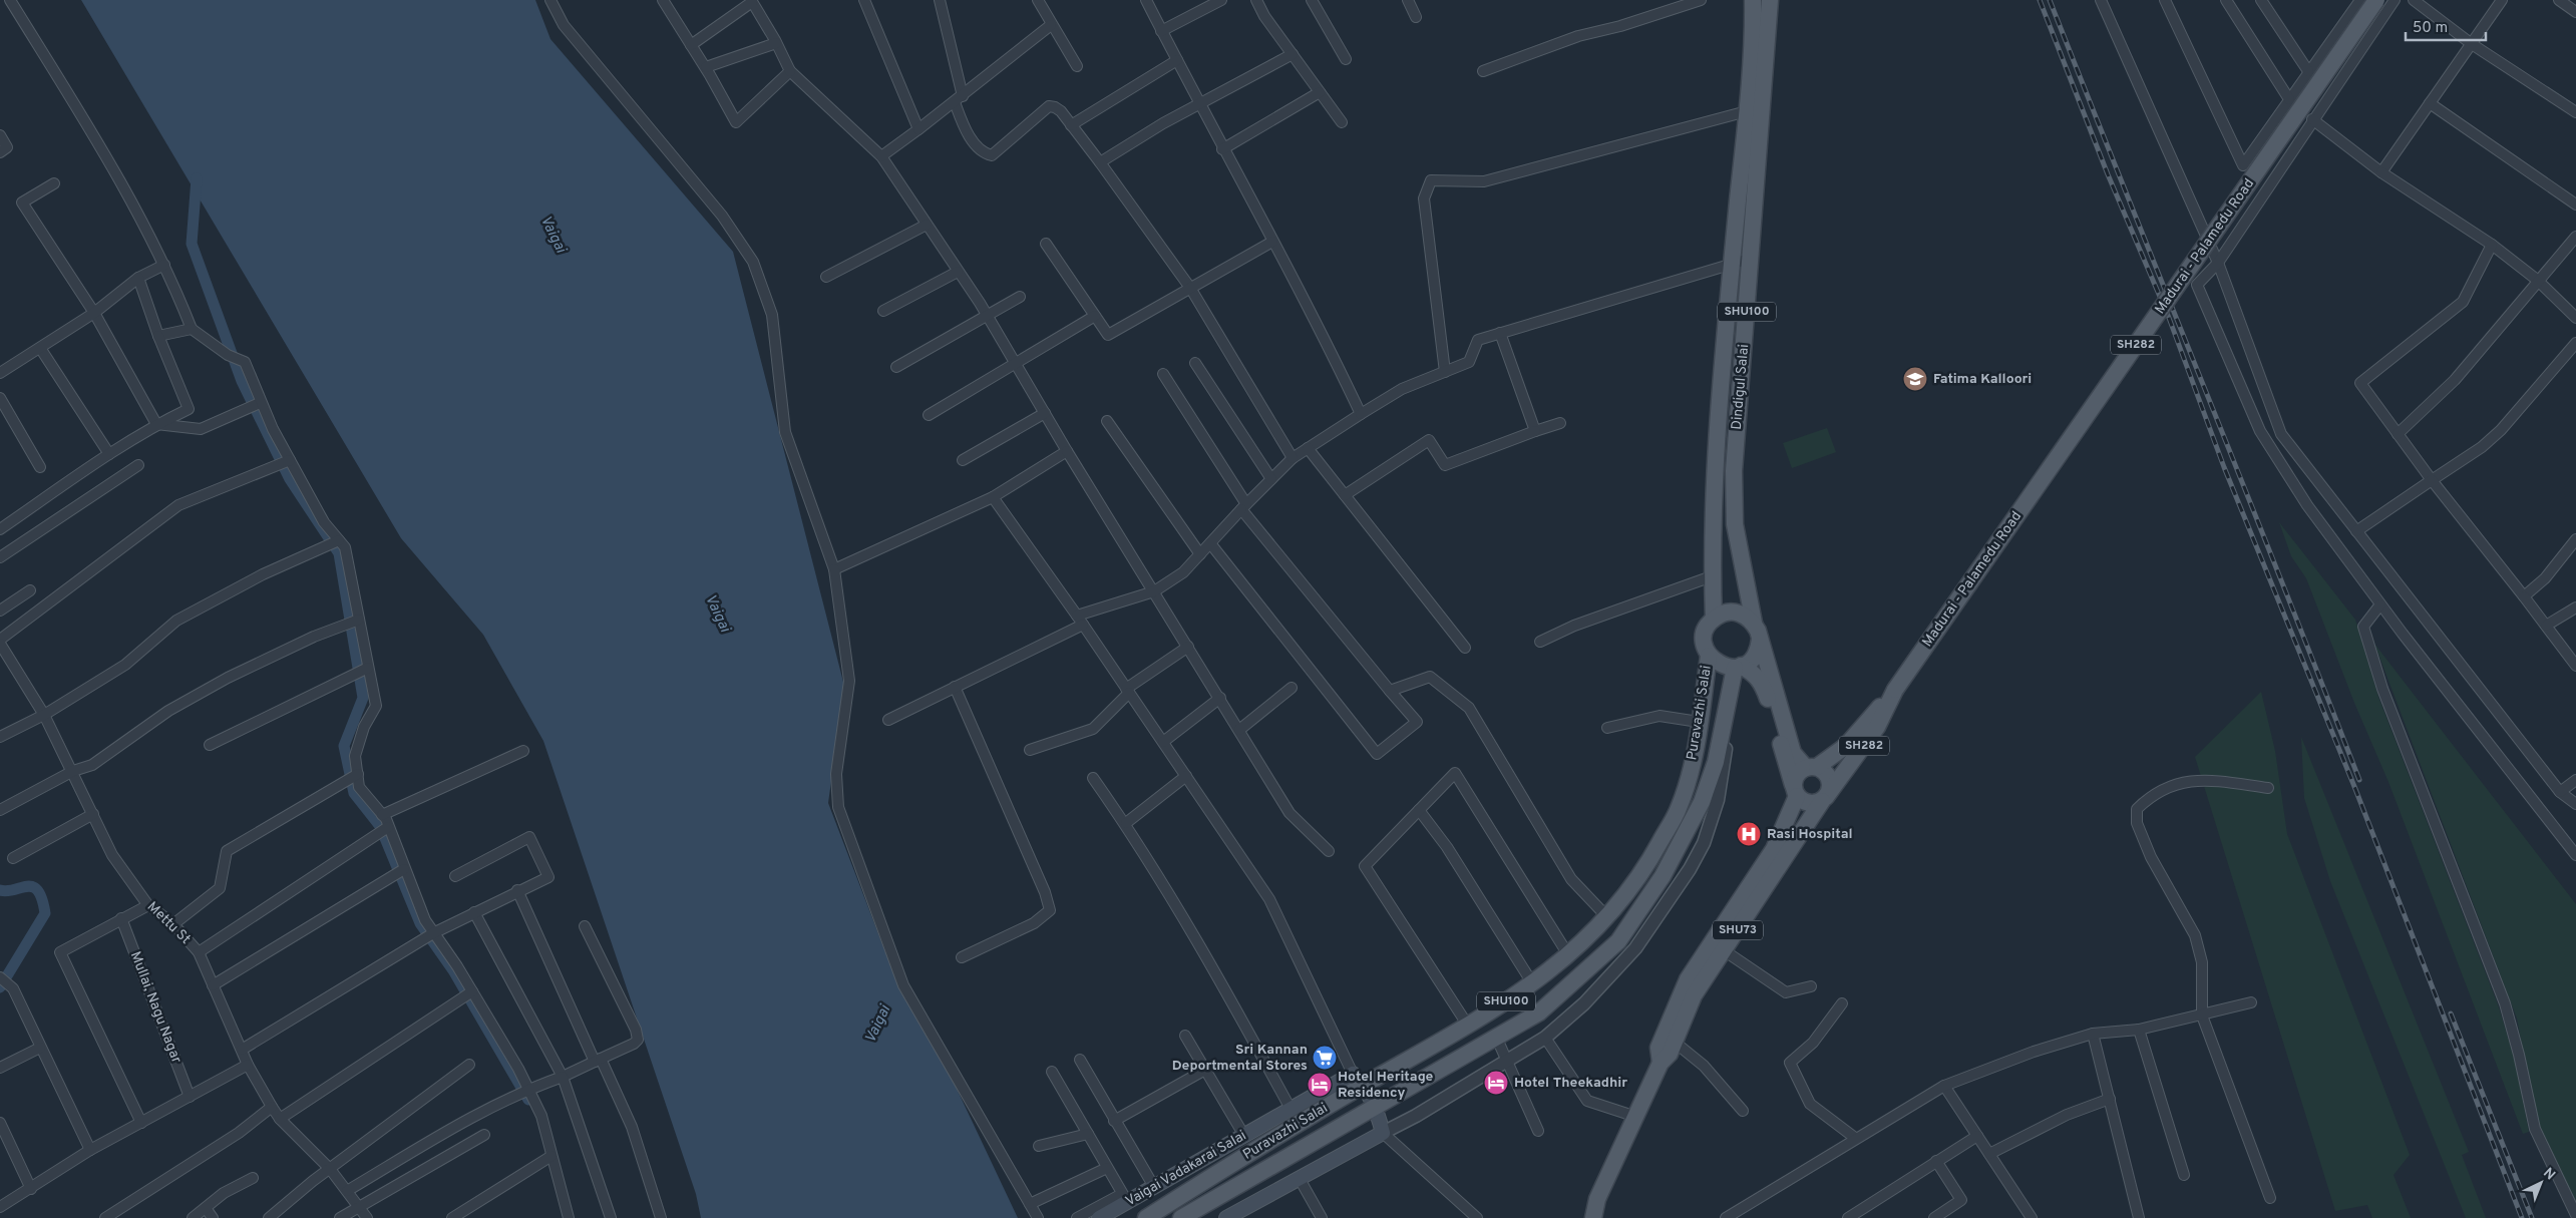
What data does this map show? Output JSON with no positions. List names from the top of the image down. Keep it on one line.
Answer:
{"streets":{"main road":["Madurai - Palamedu Road","SHU100","SH282","Dindigul Salai","Puravazhi Salai","SHU73","Vaigai Vadakarai Salai"],"street":["Mettu St","Mullai, Nagu Nagar"]},"crossings":[["Madurai - Palamedu Road","Dindigul Salai"],["Madurai - Palamedu Road","SHU73"],["SHU100","Dindigul Salai"],["SHU100","Puravazhi Salai"],["Dindigul Salai","Puravazhi Salai"],["Dindigul Salai","SHU73"],["Puravazhi Salai","Vaigai Vadakarai Salai"]],"water":["Vaigai"],"places":{"school or university":["Fatima Kalloori"],"hospital":["Rasi Hospital"],"supermarket":["Sri Kannan Deportmental Stores"],"hotel":["Hotel Theekadhir","Hotel Heritage Residency"]},"scale_bar":"50 m","north":"top right"}
